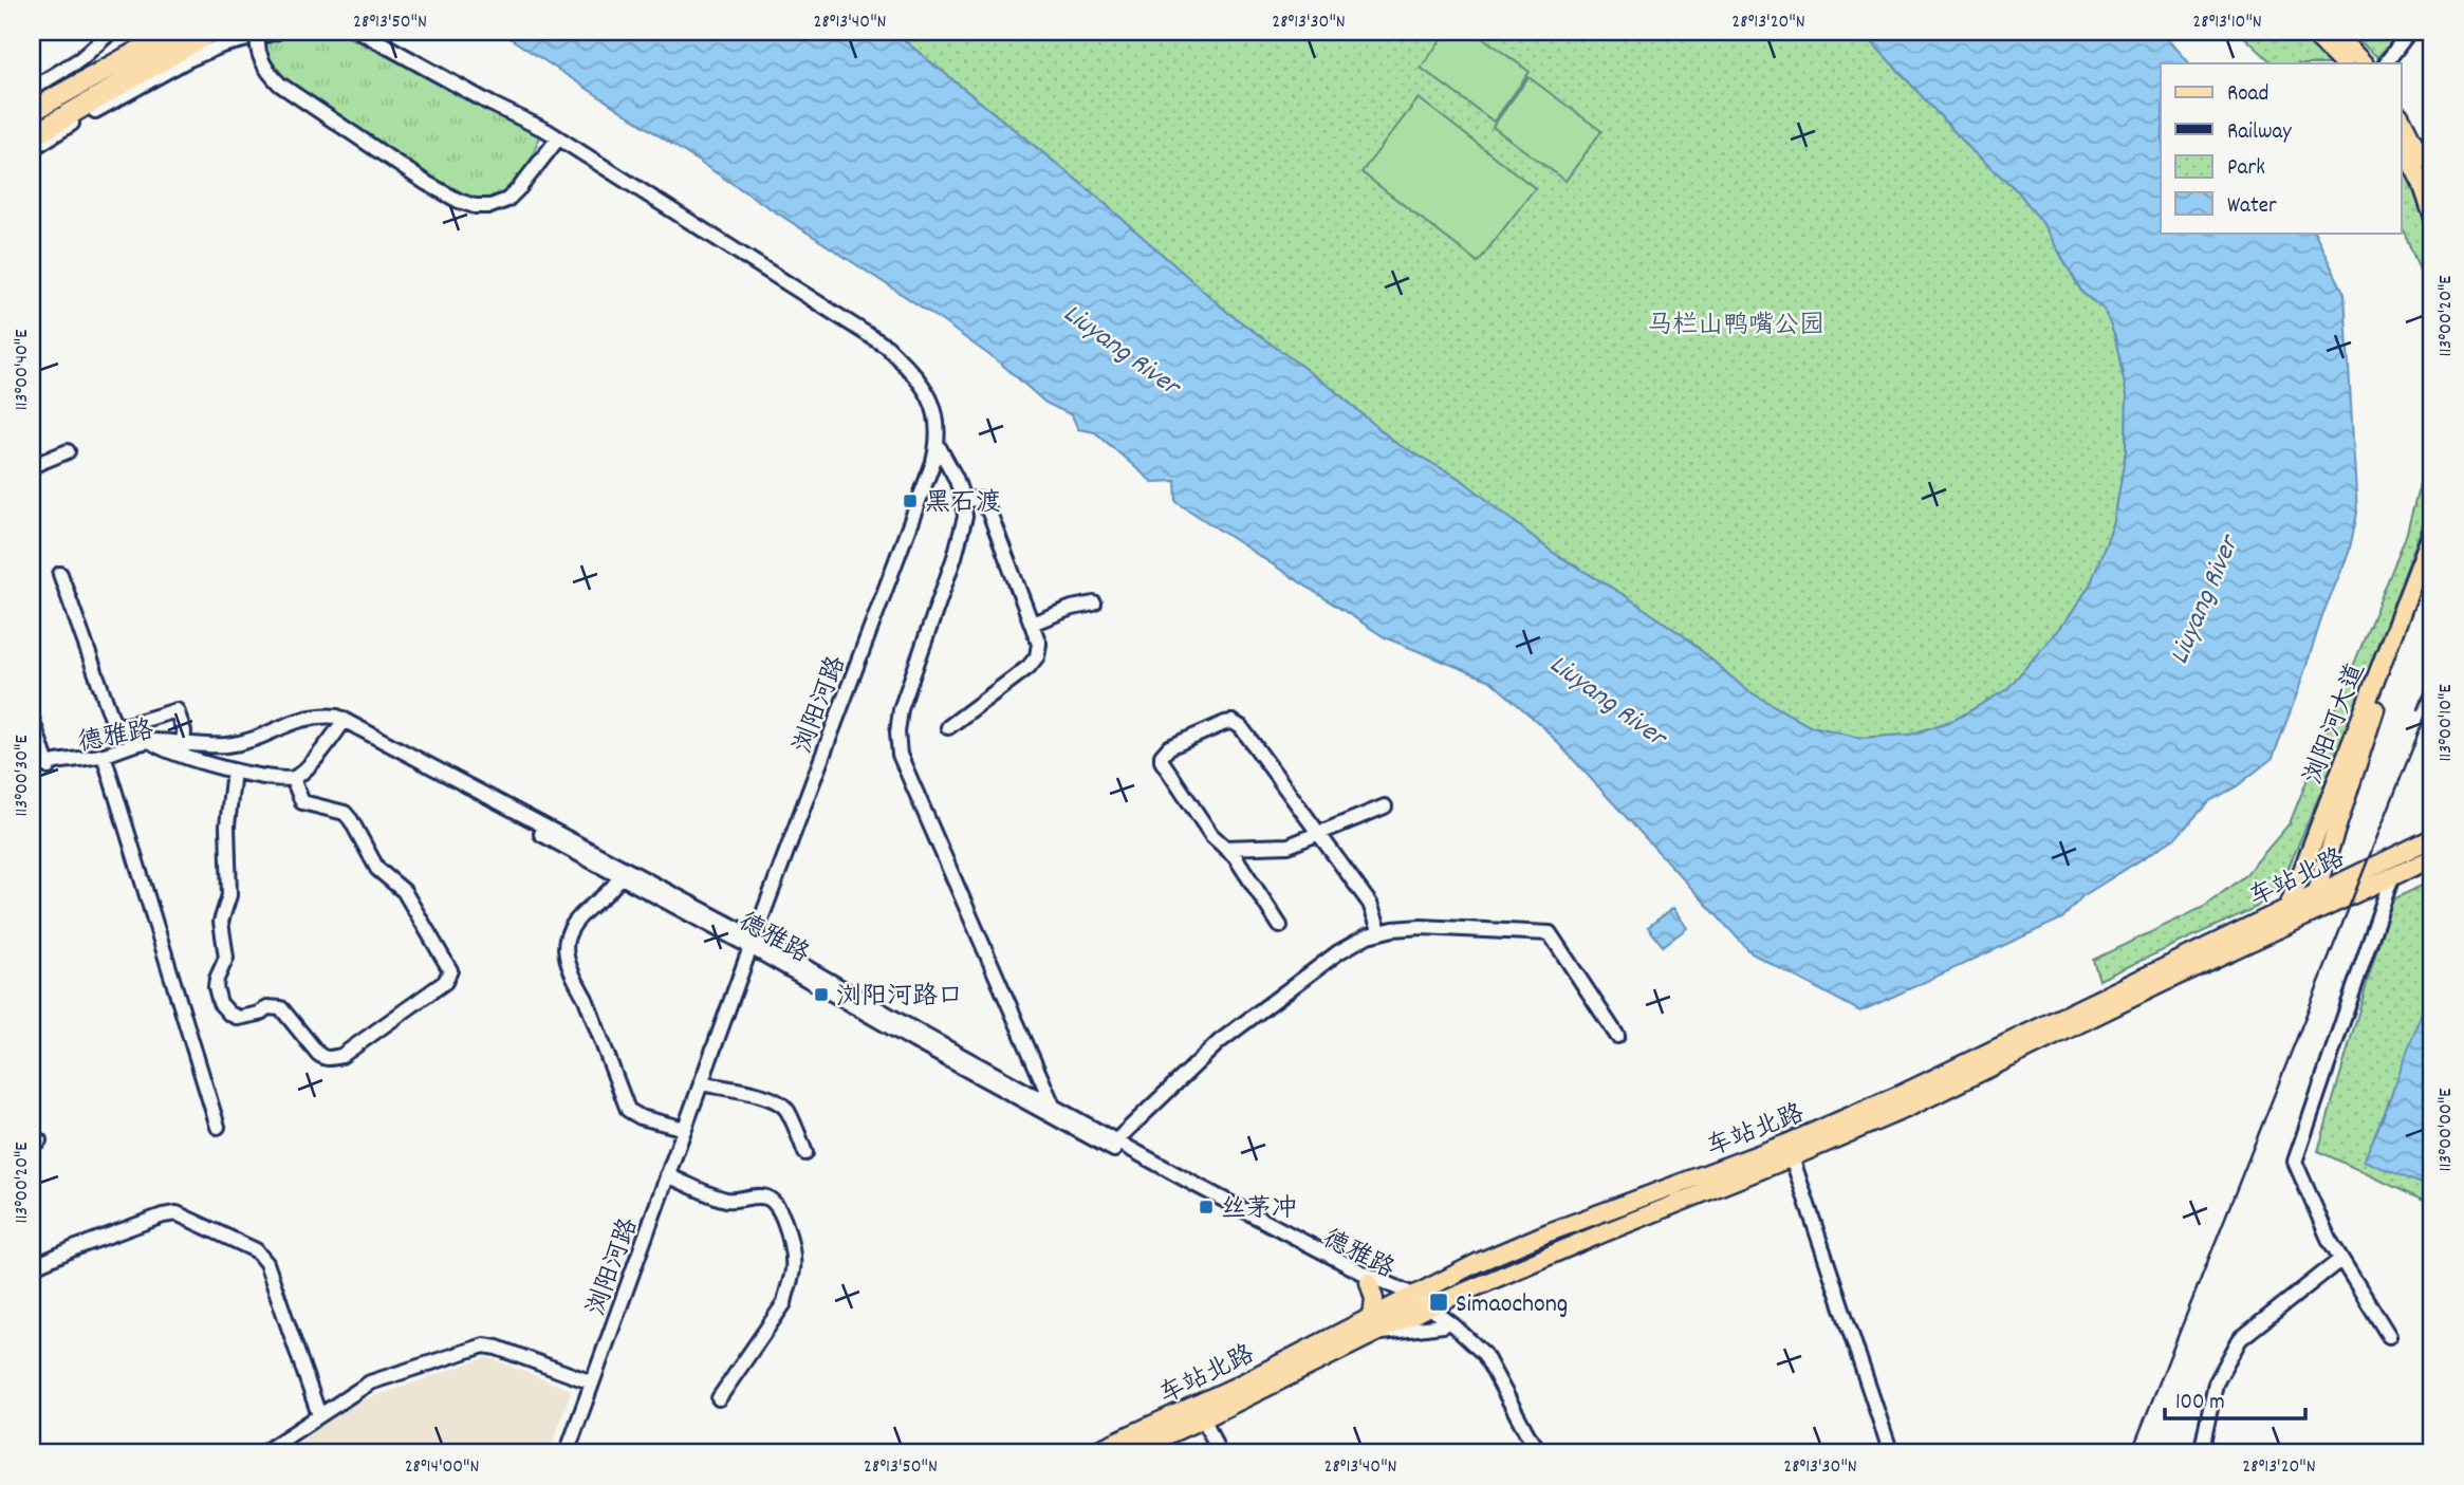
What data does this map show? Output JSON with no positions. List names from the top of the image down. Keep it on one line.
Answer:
{"streets":{"main road":["浏阳河大道","车站北路"],"street":["浏阳河路","德雅路"]},"crossings":[["浏阳河路","德雅路"],["浏阳河大道","车站北路"],["德雅路","车站北路"]],"water":["Liuyang River"],"parks":["马栏山鸭嘴公园"],"places":{"transit":["黑石渡","浏阳河路口","丝茅冲","Simaochong"]},"legend":["Road","Railway","Park","Water"],"scale_bar":"100 m","coordinates":["28°13'50\"N","28°13'40\"N","28°13'30\"N","28°13'20\"N","28°13'10\"N","113°00'20\"E","113°00'40\"E","113°00'10\"E","113°00'30\"E","113°00'00\"E","28°14'00\"N"]}
